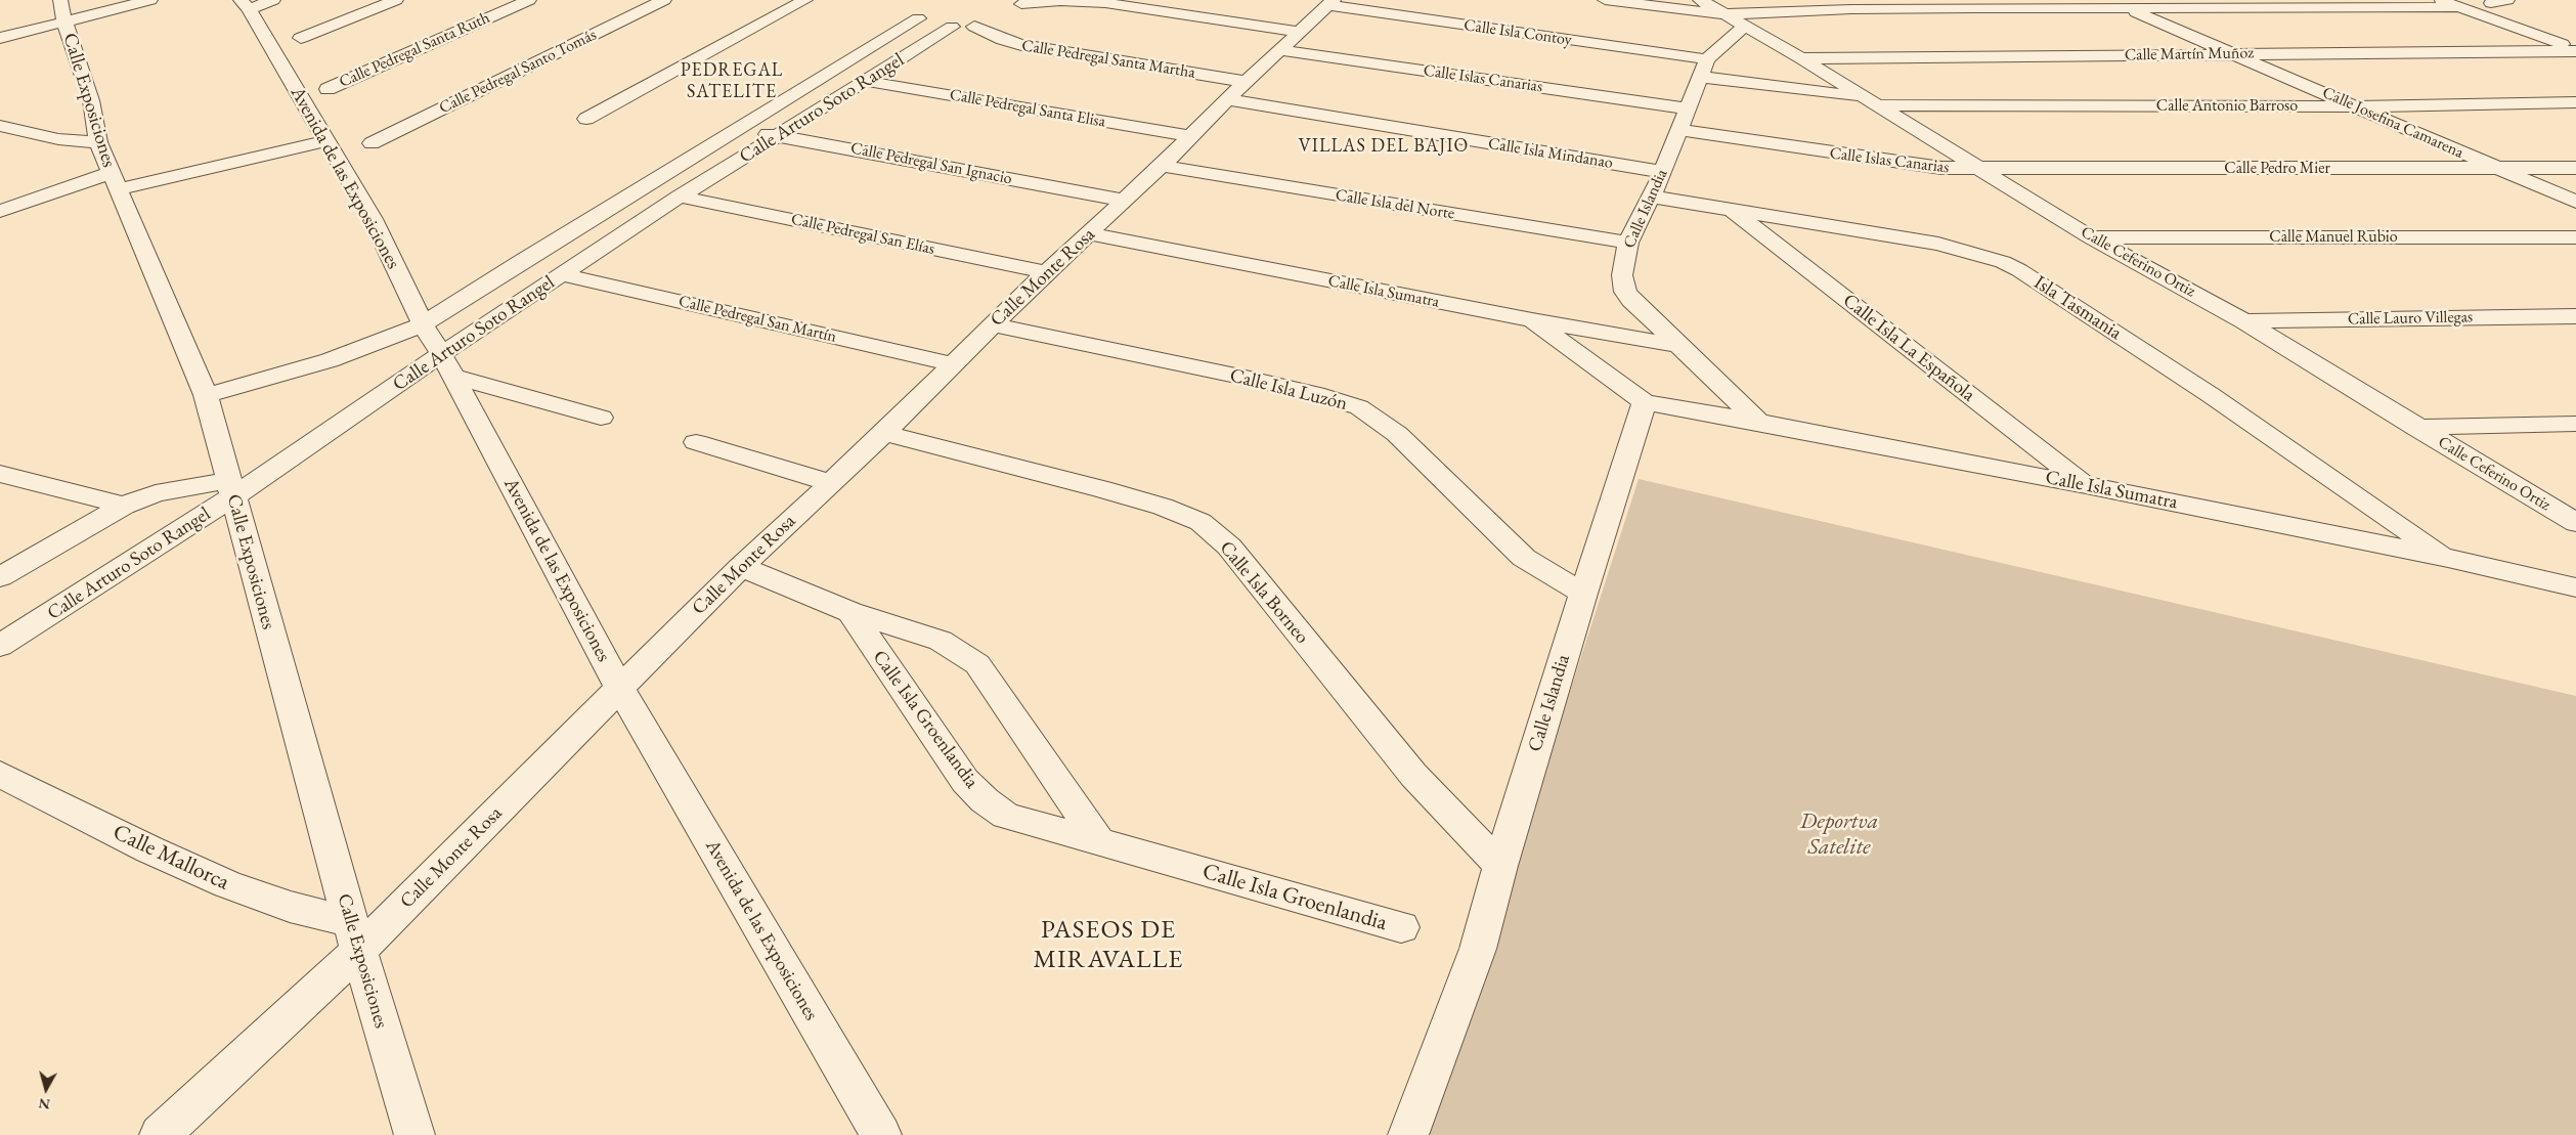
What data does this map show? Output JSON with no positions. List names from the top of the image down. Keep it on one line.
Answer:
{"streets":{"street":["Calle Isla Contoy","Calle Pedregal Santa Ruth","Calle Martín Muñoz","Calle Pedregal Santa Martha","Calle Pedregal Santo Tomás","Calle Islas Canarias","Calle Exposiciones","Calle Antonio Barroso","Calle Arturo Soto Rangel","Calle Pedregal Santa Elisa","Calle Josefina Camarena","Calle Isla Mindanao","Calle Pedregal San Ignacio","Calle Pedro Mier","Avenida de las Exposiciones","Calle Isla del Norte","Calle Islandia","Calle Pedregal San Elías","Calle Manuel Rubio","Calle Ceferino Ortiz","Calle Monte Rosa","Calle Isla Sumatra","Isla Tasmania","Calle Lauro Villegas","Calle Pedregal San Martín","Calle Isla La Española","Calle Isla Luzón","Calle Isla Borneo","Calle Isla Groenlandia","Calle Mallorca"]},"crossings":[["Calle Isla Contoy","Calle Islandia"],["Calle Isla Contoy","Calle Monte Rosa"],["Calle Martín Muñoz","Calle Josefina Camarena"],["Calle Martín Muñoz","Calle Ceferino Ortiz"],["Calle Pedregal Santa Martha","Calle Isla Mindanao"],["Calle Pedregal Santa Martha","Calle Monte Rosa"],["Calle Islas Canarias","Calle Pedro Mier"],["Calle Islas Canarias","Calle Islandia"],["Calle Islas Canarias","Calle Ceferino Ortiz"],["Calle Islas Canarias","Calle Monte Rosa"],["Calle Exposiciones","Calle Arturo Soto Rangel"],["Calle Exposiciones","Calle Monte Rosa"],["Calle Exposiciones","Calle Mallorca"],["Calle Antonio Barroso","Calle Josefina Camarena"],["Calle Antonio Barroso","Calle Ceferino Ortiz"],["Calle Arturo Soto Rangel","Calle Pedregal Santa Elisa"],["Calle Arturo Soto Rangel","Calle Pedregal San Ignacio"],["Calle Arturo Soto Rangel","Avenida de las Exposiciones"],["Calle Arturo Soto Rangel","Calle Pedregal San Elías"],["Calle Arturo Soto Rangel","Calle Pedregal San Martín"],["Calle Pedregal Santa Elisa","Calle Monte Rosa"],["Calle Josefina Camarena","Calle Pedro Mier"],["Calle Isla Mindanao","Calle Islandia"],["Calle Isla Mindanao","Calle Monte Rosa"],["Calle Pedregal San Ignacio","Calle Monte Rosa"],["Calle Pedro Mier","Calle Ceferino Ortiz"],["Avenida de las Exposiciones","Calle Monte Rosa"],["Calle Isla del Norte","Calle Islandia"],["Calle Isla del Norte","Calle Monte Rosa"],["Calle Islandia","Calle Ceferino Ortiz"],["Calle Islandia","Calle Isla Sumatra"],["Calle Islandia","Isla Tasmania"],["Calle Islandia","Calle Isla Luzón"],["Calle Islandia","Calle Isla Borneo"],["Calle Pedregal San Elías","Calle Monte Rosa"],["Calle Manuel Rubio","Calle Ceferino Ortiz"],["Calle Ceferino Ortiz","Calle Lauro Villegas"],["Calle Monte Rosa","Calle Isla Sumatra"],["Calle Monte Rosa","Calle Pedregal San Martín"],["Calle Monte Rosa","Calle Isla Luzón"],["Calle Monte Rosa","Calle Isla Borneo"],["Calle Monte Rosa","Calle Isla Groenlandia"],["Calle Monte Rosa","Calle Mallorca"],["Calle Isla Sumatra","Isla Tasmania"],["Calle Isla Sumatra","Calle Isla La Española"],["Isla Tasmania","Calle Isla La Española"]],"districts":["PEDREGAL SATELITE","VILLAS DEL BAJIO","PASEOS DE MIRAVALLE"],"parks":["Deportva Satelite"],"north":"bottom"}
